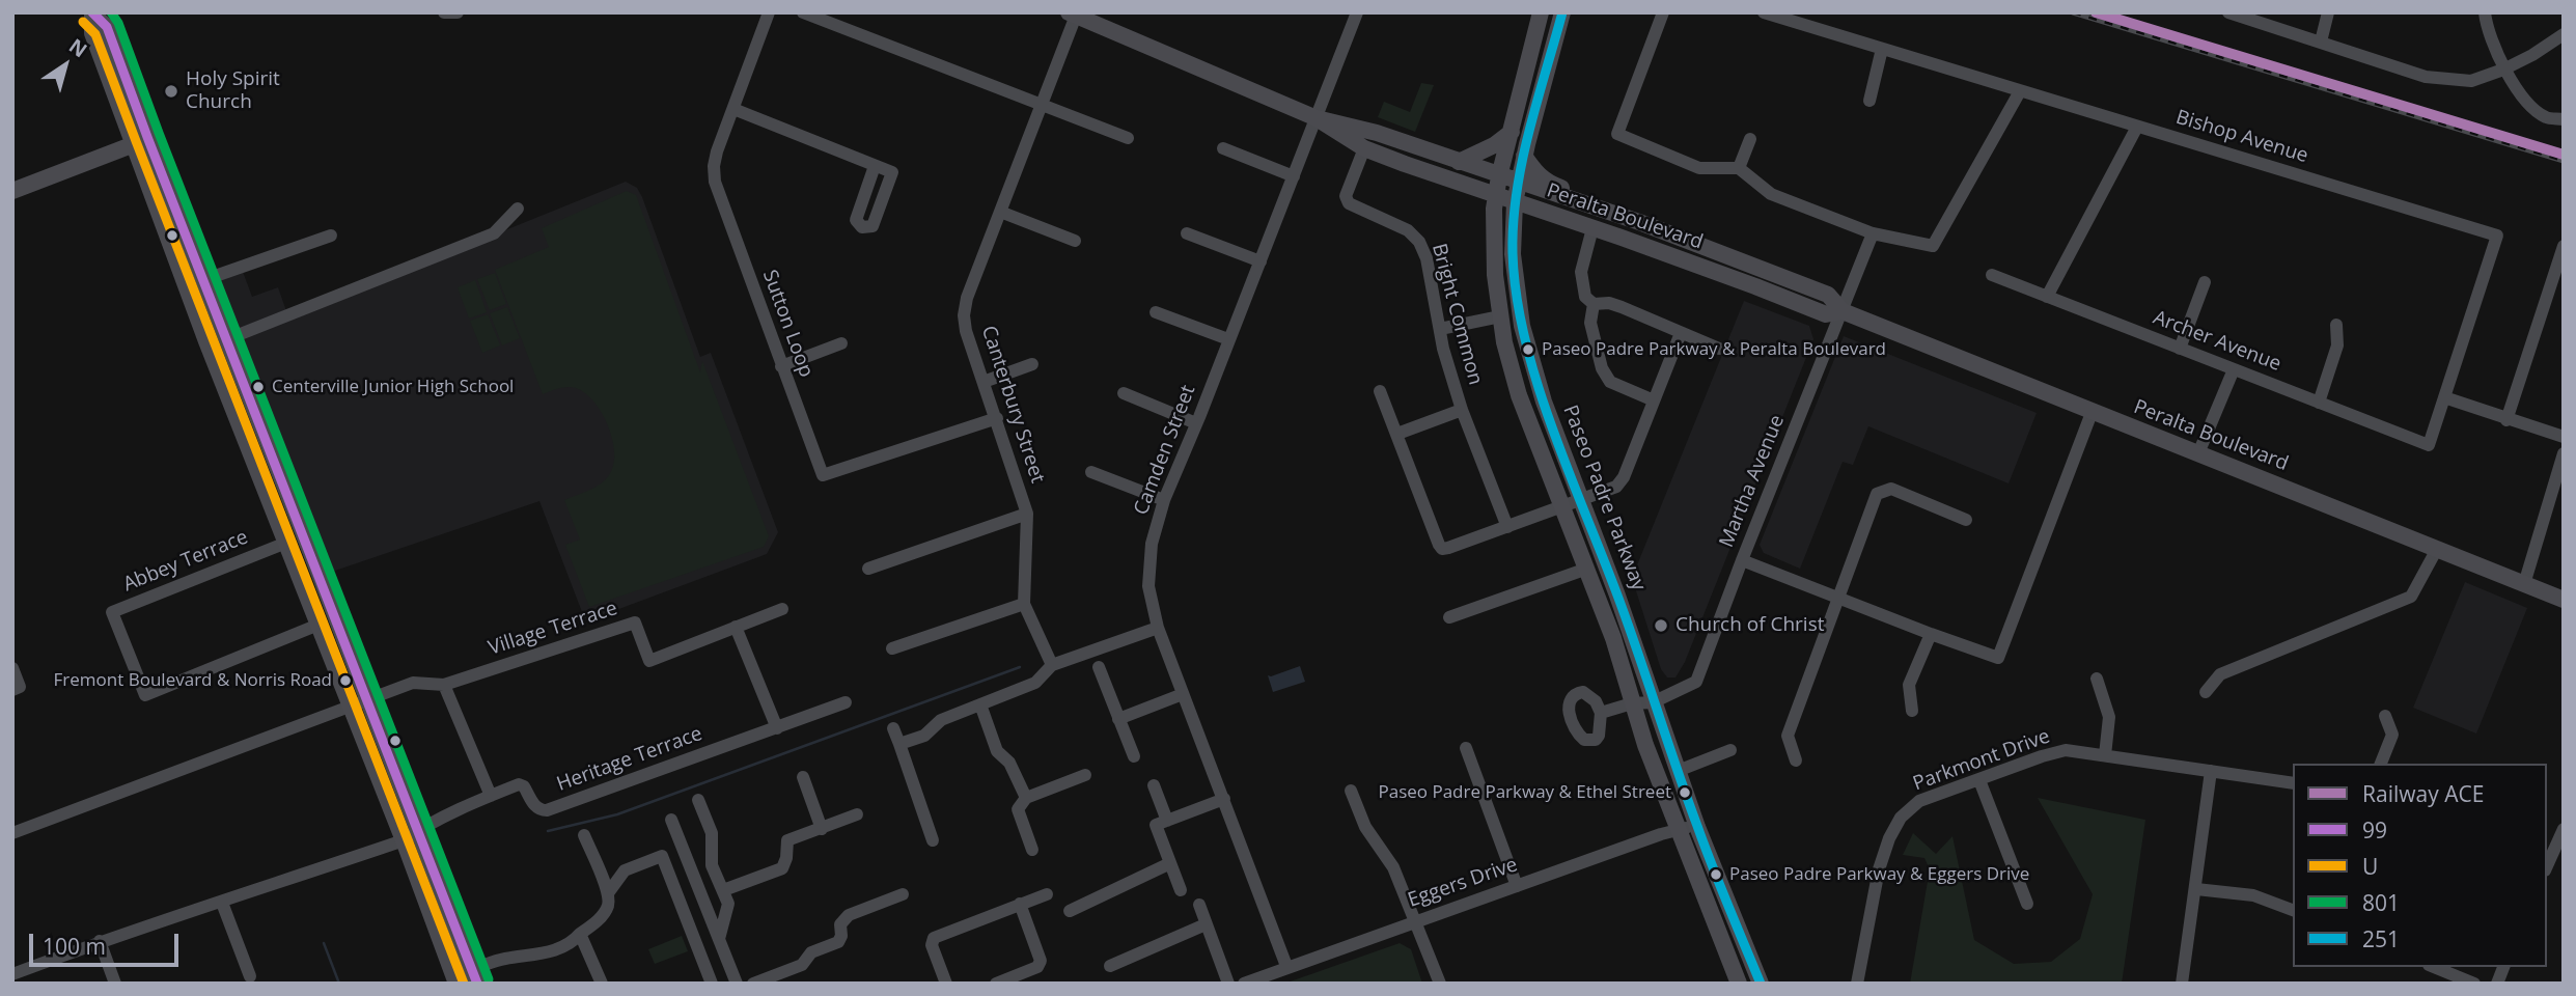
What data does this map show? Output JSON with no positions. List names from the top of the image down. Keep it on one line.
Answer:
{"streets":{"main road":["Peralta Boulevard","Paseo Padre Parkway"],"street":["Bishop Avenue","Bright Common","Sutton Loop","Archer Avenue","Canterbury Street","Camden Street","Martha Avenue","Abbey Terrace","Village Terrace","Heritage Terrace","Parkmont Drive","Eggers Drive"]},"crossings":[["Bishop Avenue","Archer Avenue"],["Peralta Boulevard","Bright Common"],["Peralta Boulevard","Canterbury Street"],["Peralta Boulevard","Camden Street"],["Peralta Boulevard","Martha Avenue"],["Peralta Boulevard","Paseo Padre Parkway"],["Sutton Loop","Canterbury Street"],["Camden Street","Eggers Drive"],["Martha Avenue","Paseo Padre Parkway"],["Paseo Padre Parkway","Eggers Drive"]],"places":["Holy Spirit Church","Paseo Padre Parkway & Peralta Boulevard","Centerville Junior High School","Church of Christ","Fremont Boulevard & Norris Road","Paseo Padre Parkway & Ethel Street","Paseo Padre Parkway & Eggers Drive"],"lines":["rail line ACE","transit line 99","transit line 801","transit line 251","transit line U"],"legend":["Railway ACE","99","U","801","251"],"scale_bar":"100 m","north":"top right"}
